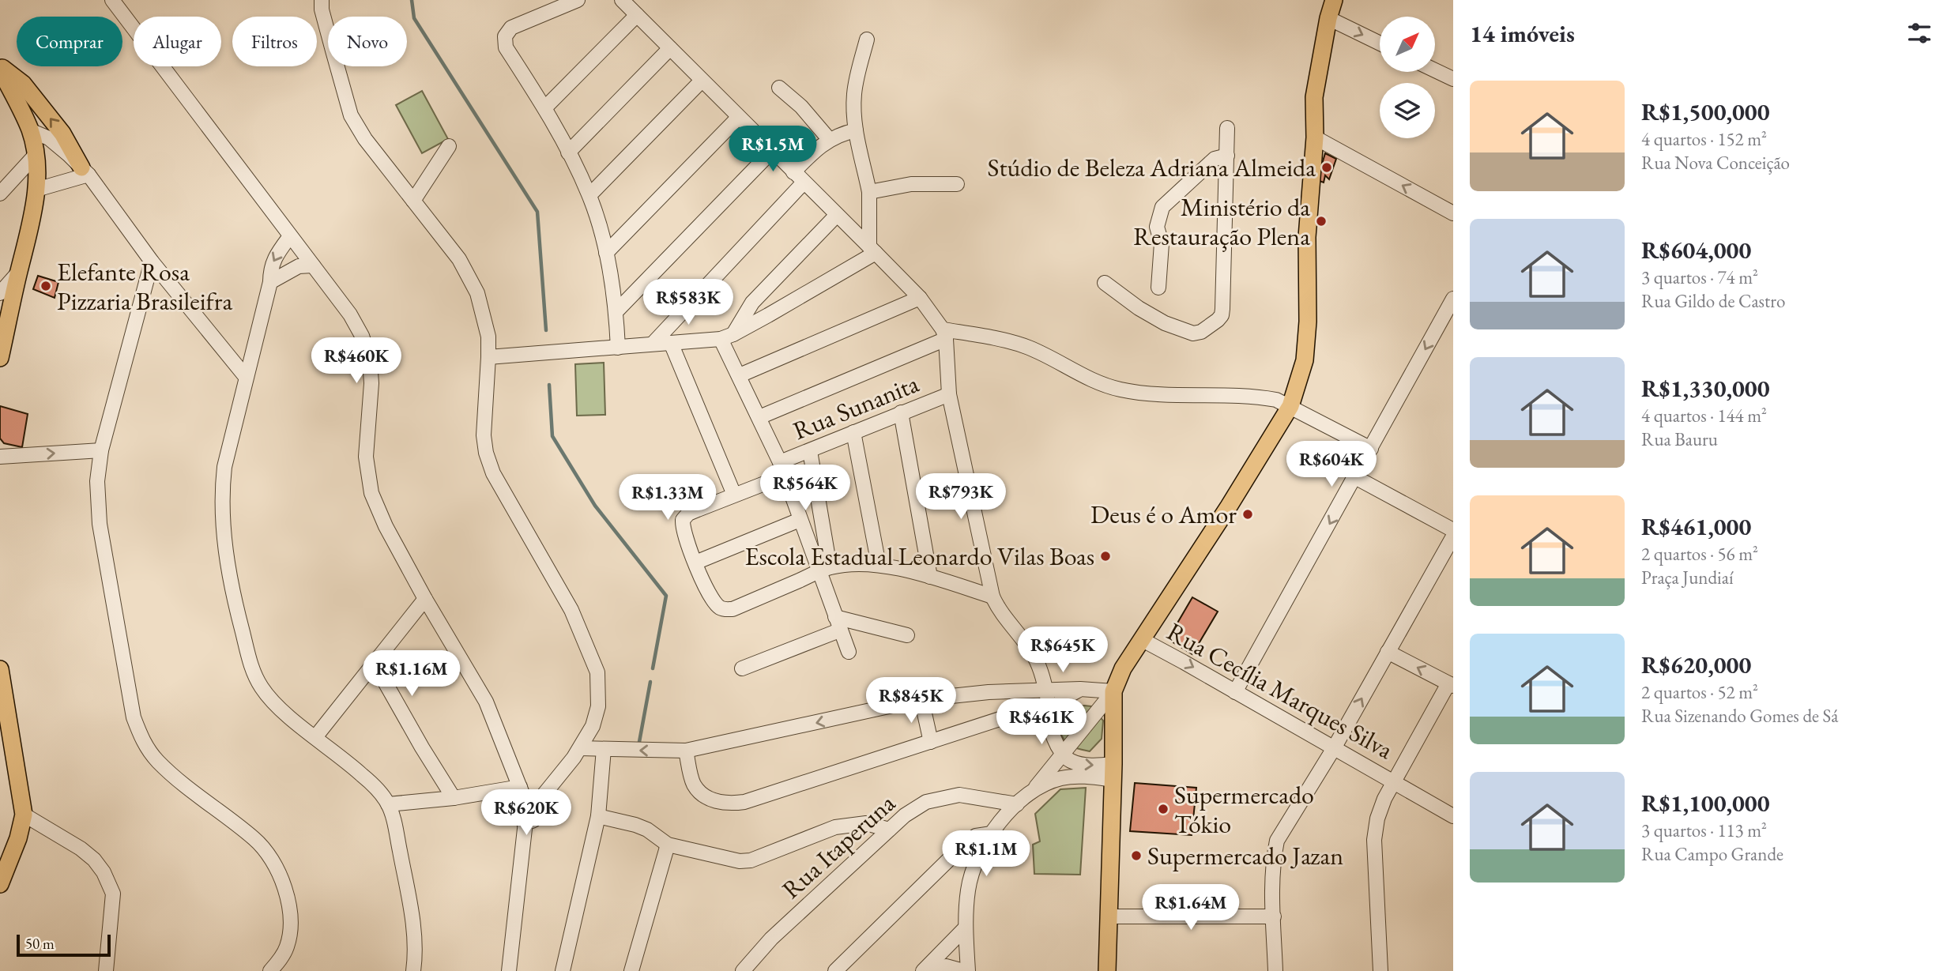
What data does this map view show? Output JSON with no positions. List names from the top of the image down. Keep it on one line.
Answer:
{"streets":{"street":["Rua Sunanita","Rua Cecília Marques Silva","Rua Itaperuna"]},"places":["Stúdio de Beleza Adriana Almeida","Ministério da Restauração Plena","Elefante Rosa Pizzaria Brasileifra","Deus é o Amor","Escola Estadual Leonardo Vilas Boas","Supermercado Tókio","Supermercado Jazan"],"scale_bar":"50 m","north":"top right","page":{"heading":"14 imóveis","chip":["Comprar","Alugar","Filtros","Novo"],"list":[{"name":"R$1,500,000","note":"4 quartos · 152 m² · Rua Nova Conceição"},{"name":"R$604,000","note":"3 quartos · 74 m² · Rua Gildo de Castro"},{"name":"R$1,330,000","note":"4 quartos · 144 m² · Rua Bauru"},{"name":"R$461,000","note":"2 quartos · 56 m² · Praça Jundiaí"},{"name":"R$620,000","note":"2 quartos · 52 m² · Rua Sizenando Gomes de Sá"},{"name":"R$1,100,000","note":"3 quartos · 113 m² · Rua Campo Grande"}],"price":["R$1.5M","R$583K","R$460K","R$604K","R$564K","R$793K","R$1.33M","R$645K","R$1.16M","R$845K","R$461K","R$620K","R$1.1M","R$1.64M"],"scale":"50 m"}}
